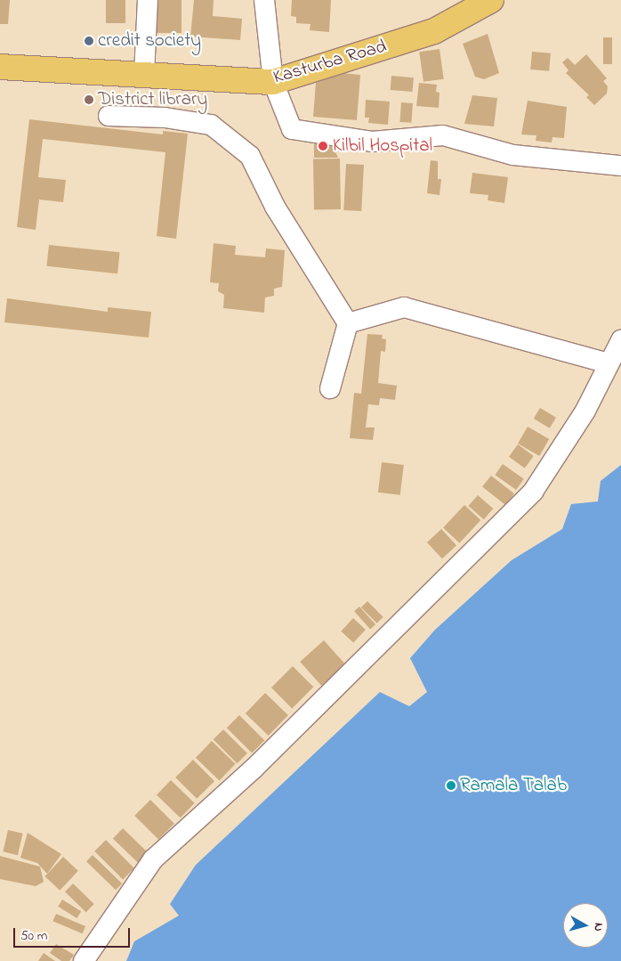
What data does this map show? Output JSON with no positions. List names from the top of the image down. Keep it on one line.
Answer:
{"streets":{"main road":["Kasturba Road"]},"places":["credit society","District library","Kilbil Hospital","Ramala Talab"],"scale_bar":"50 m","north":"right"}
